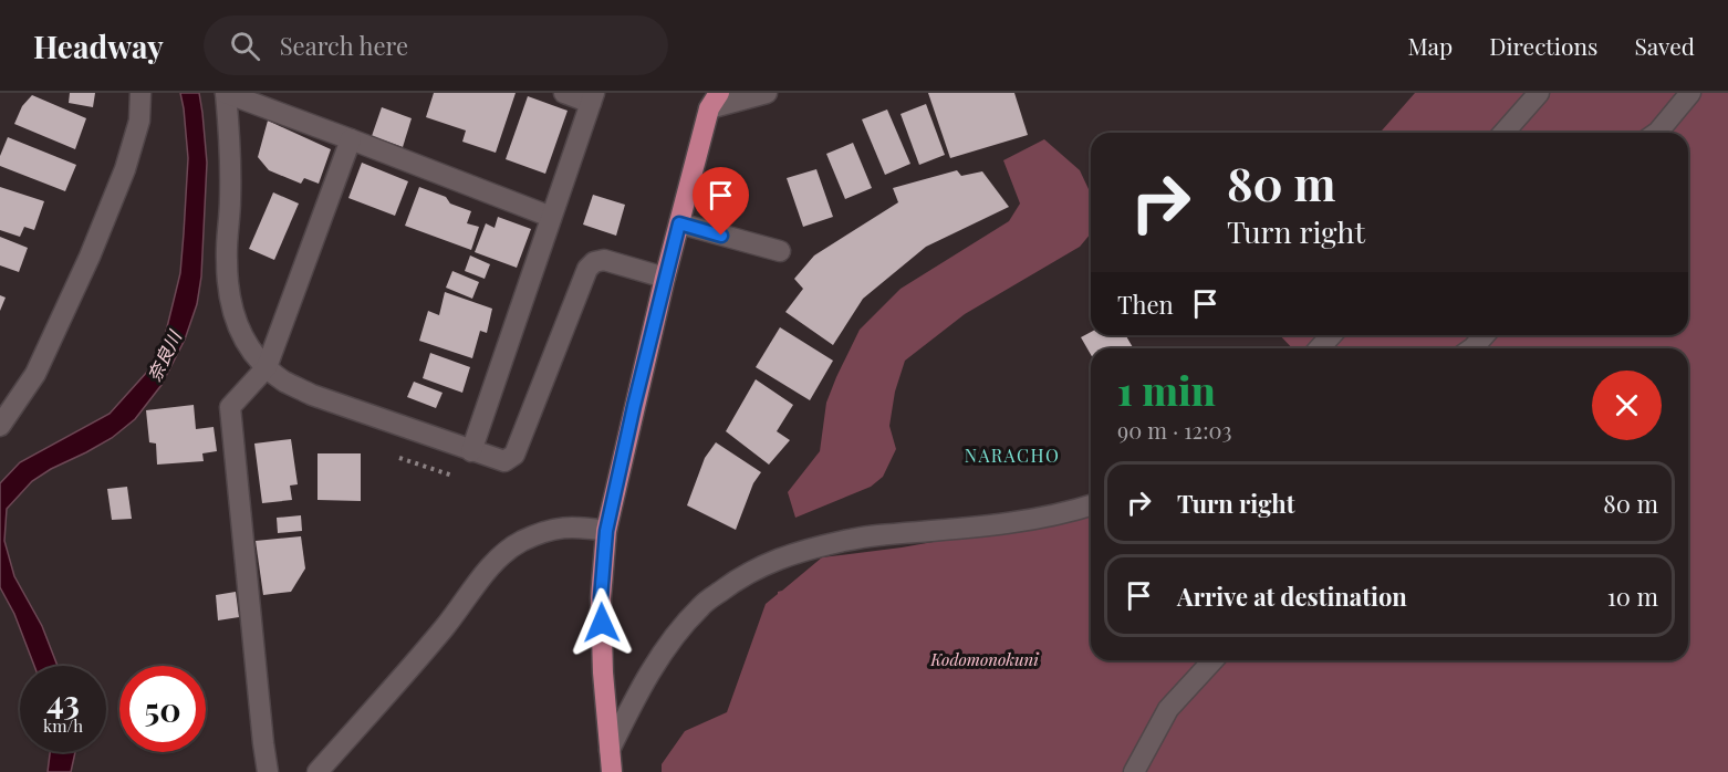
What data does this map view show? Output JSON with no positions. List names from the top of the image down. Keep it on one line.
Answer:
{"districts":["NARACHO"],"water":["奈良川"],"parks":["Kodomonokuni"],"page":{"header":"Headway","search":"Search here","nav":["Map","Directions","Saved"],"turn":["80 m","Turn right"],"then":"Then","heading":["1 min","90 m · 12:03"],"list":[{"name":"Turn right","value":"80 m"},{"name":"Arrive at destination","value":"10 m"}],"speed":"43 km/h","limit":"50"}}
